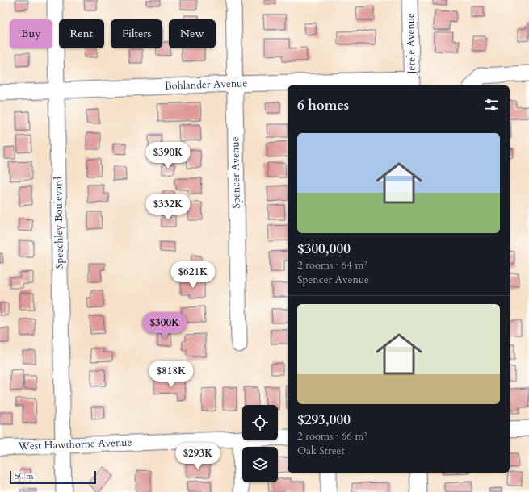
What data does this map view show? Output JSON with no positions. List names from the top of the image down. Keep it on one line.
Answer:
{"streets":{"street":["Jerele Avenue","Bohlander Avenue","Spencer Avenue","Speechley Boulevard","West Hawthorne Avenue"]},"crossings":[["Jerele Avenue","Bohlander Avenue"],["Bohlander Avenue","Spencer Avenue"],["Bohlander Avenue","Speechley Boulevard"],["Speechley Boulevard","West Hawthorne Avenue"]],"scale_bar":"50 m","page":{"chip":["Buy","Rent","Filters","New"],"heading":"6 homes","list":[{"name":"$300,000","note":"2 rooms · 64 m² · Spencer Avenue"},{"name":"$293,000","note":"2 rooms · 66 m² · Oak Street"}],"price":["$390K","$332K","$621K","$300K","$818K","$293K"],"scale":"50 m"}}
